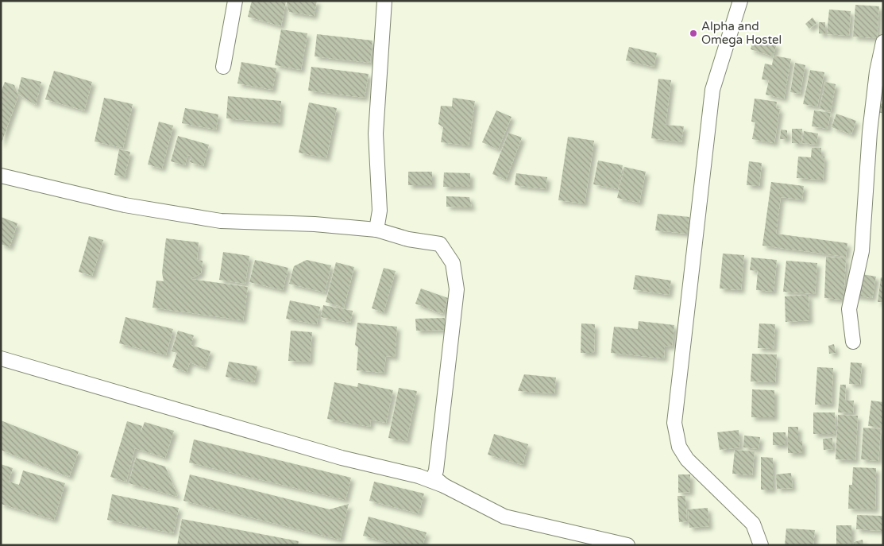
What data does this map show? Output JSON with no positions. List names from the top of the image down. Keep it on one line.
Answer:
{"places":["Alpha and Omega Hostel"]}
